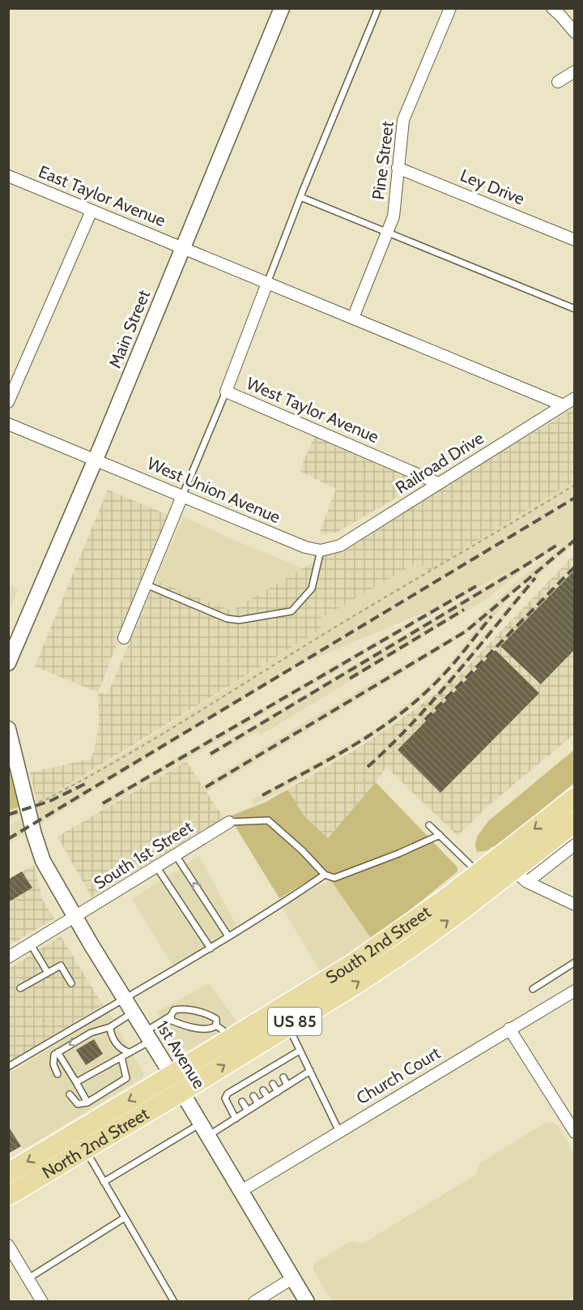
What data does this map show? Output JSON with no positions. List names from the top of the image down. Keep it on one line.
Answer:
{"streets":{"highway":["South 2nd Street","US 85","North 2nd Street"],"street":["Pine Street","Ley Drive","East Taylor Avenue","Main Street","West Taylor Avenue","Railroad Drive","West Union Avenue","South 1st Street","1st Avenue","Church Court"]},"crossings":[["Pine Street","Ley Drive"],["East Taylor Avenue","Main Street"],["Main Street","West Union Avenue"],["West Taylor Avenue","Railroad Drive"],["Railroad Drive","West Union Avenue"],["South 1st Street","1st Avenue"],["South 2nd Street","1st Avenue"],["South 2nd Street","North 2nd Street"],["1st Avenue","Church Court"],["1st Avenue","North 2nd Street"]]}
